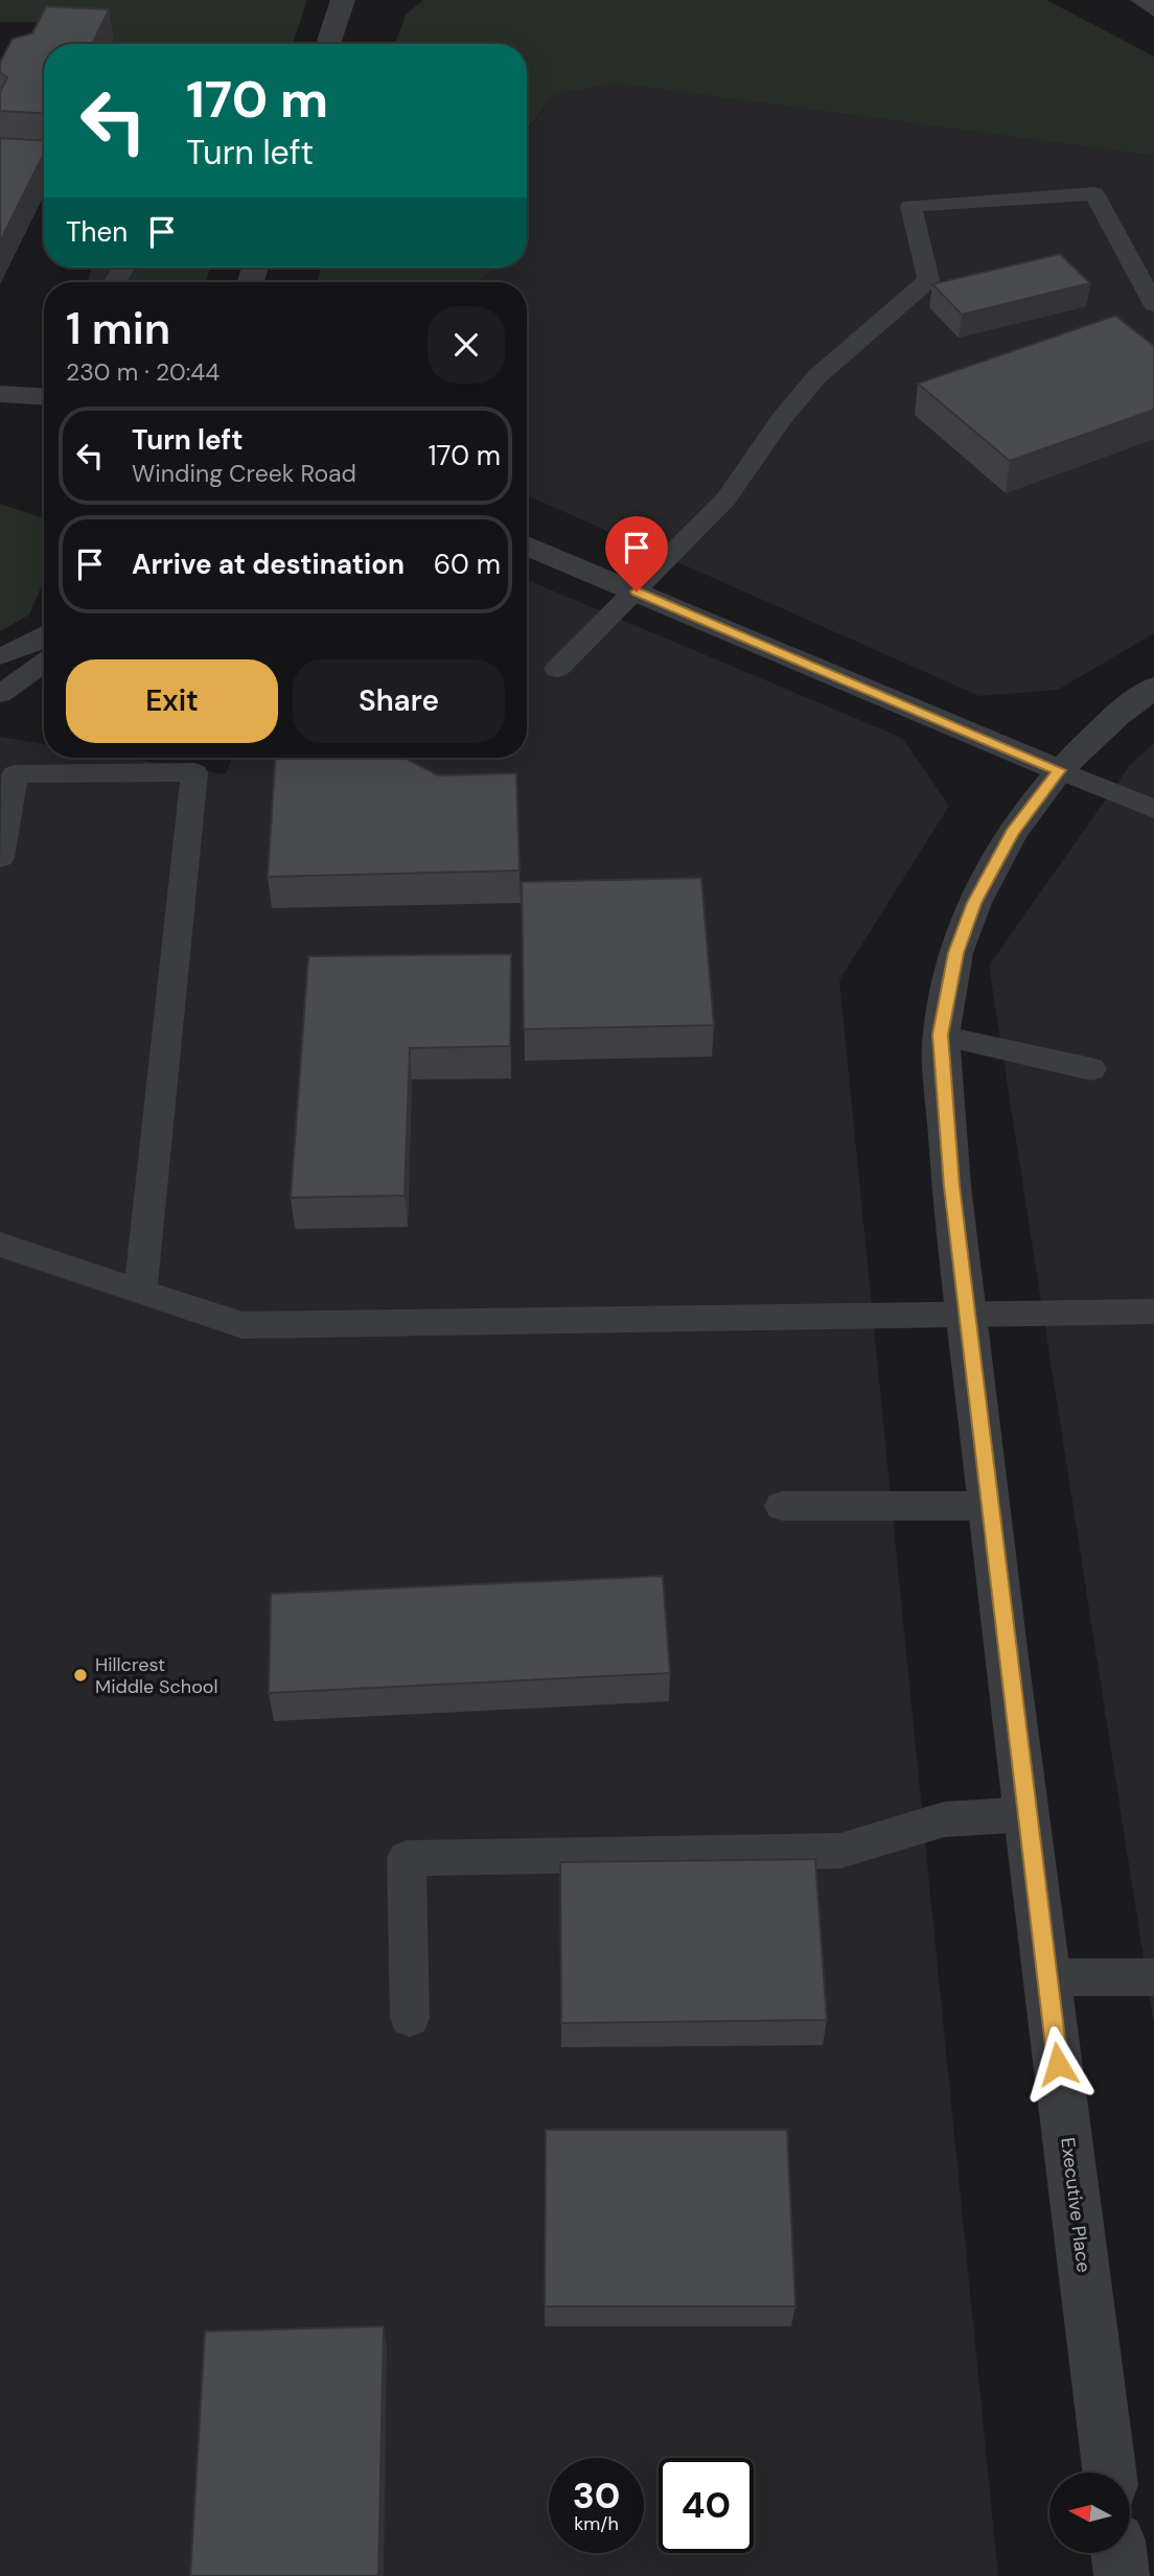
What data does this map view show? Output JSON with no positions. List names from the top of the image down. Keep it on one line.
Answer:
{"streets":{"street":["Executive Place"]},"places":["Hillcrest Middle School"],"north":"left","page":{"turn":["170 m","Turn left"],"then":"Then","heading":["1 min","230 m · 20:44"],"list":[{"name":"Turn left","note":"Winding Creek Road","value":"170 m"},{"name":"Arrive at destination","value":"60 m"}],"buttons":["Exit","Share"],"speed":"30 km/h","limit":"40"}}
